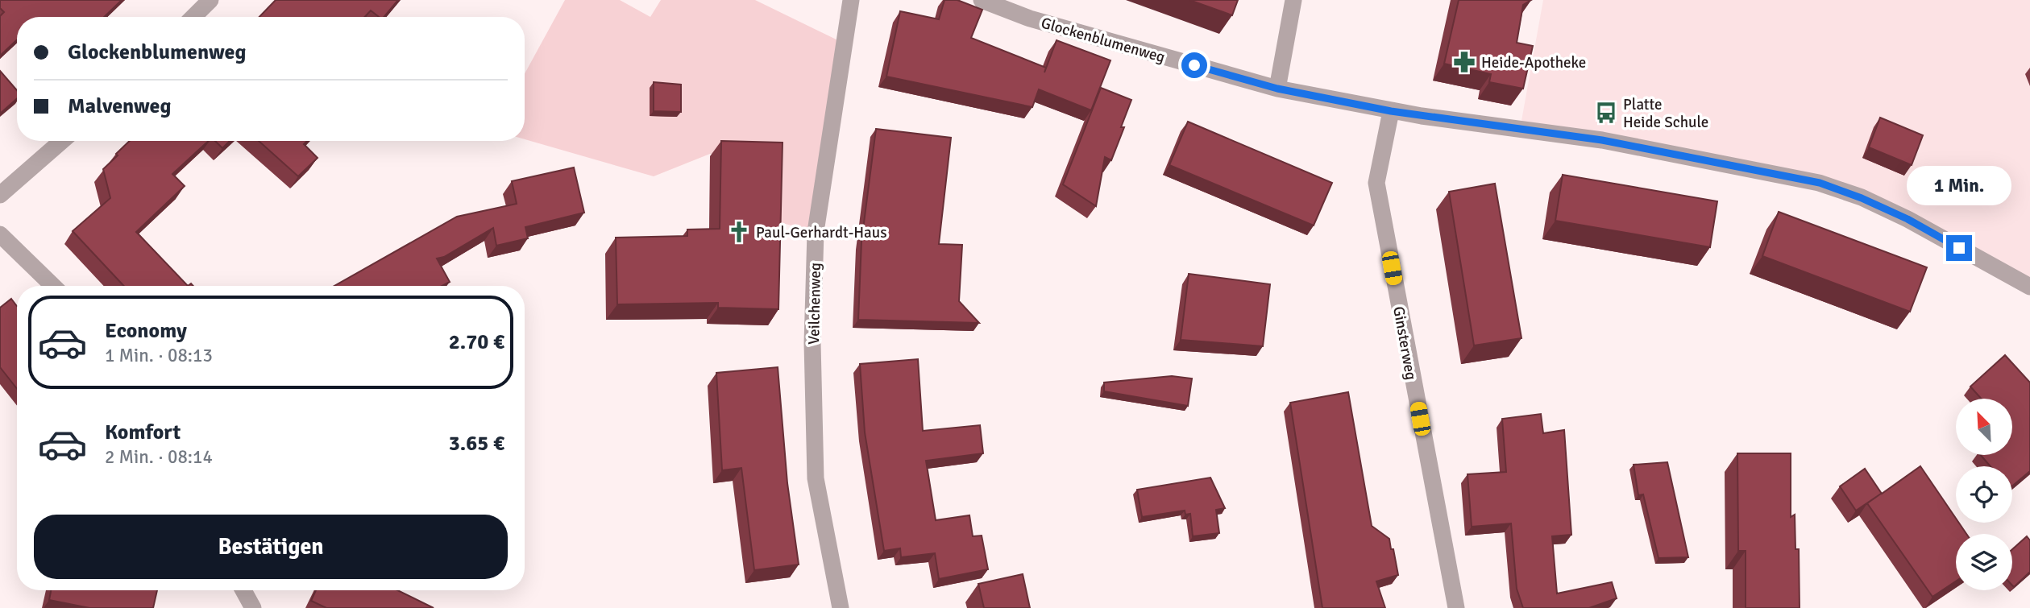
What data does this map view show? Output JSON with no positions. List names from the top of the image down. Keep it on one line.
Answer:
{"streets":{"street":["Glockenblumenweg","Veilchenweg","Ginsterweg"]},"crossings":[["Glockenblumenweg","Ginsterweg"]],"places":{"pharmacy":["Heide-Apotheke"],"bus stop":["Platte Heide Schule"],"church":["Paul-Gerhardt-Haus"]},"north":"top left","page":{"banner":["Glockenblumenweg","Malvenweg"],"bubble":"1 Min.","list":[{"name":"Economy","note":"1 Min. · 08:13","value":"2.70 €"},{"name":"Komfort","note":"2 Min. · 08:14","value":"3.65 €"}],"buttons":"Bestätigen"}}
